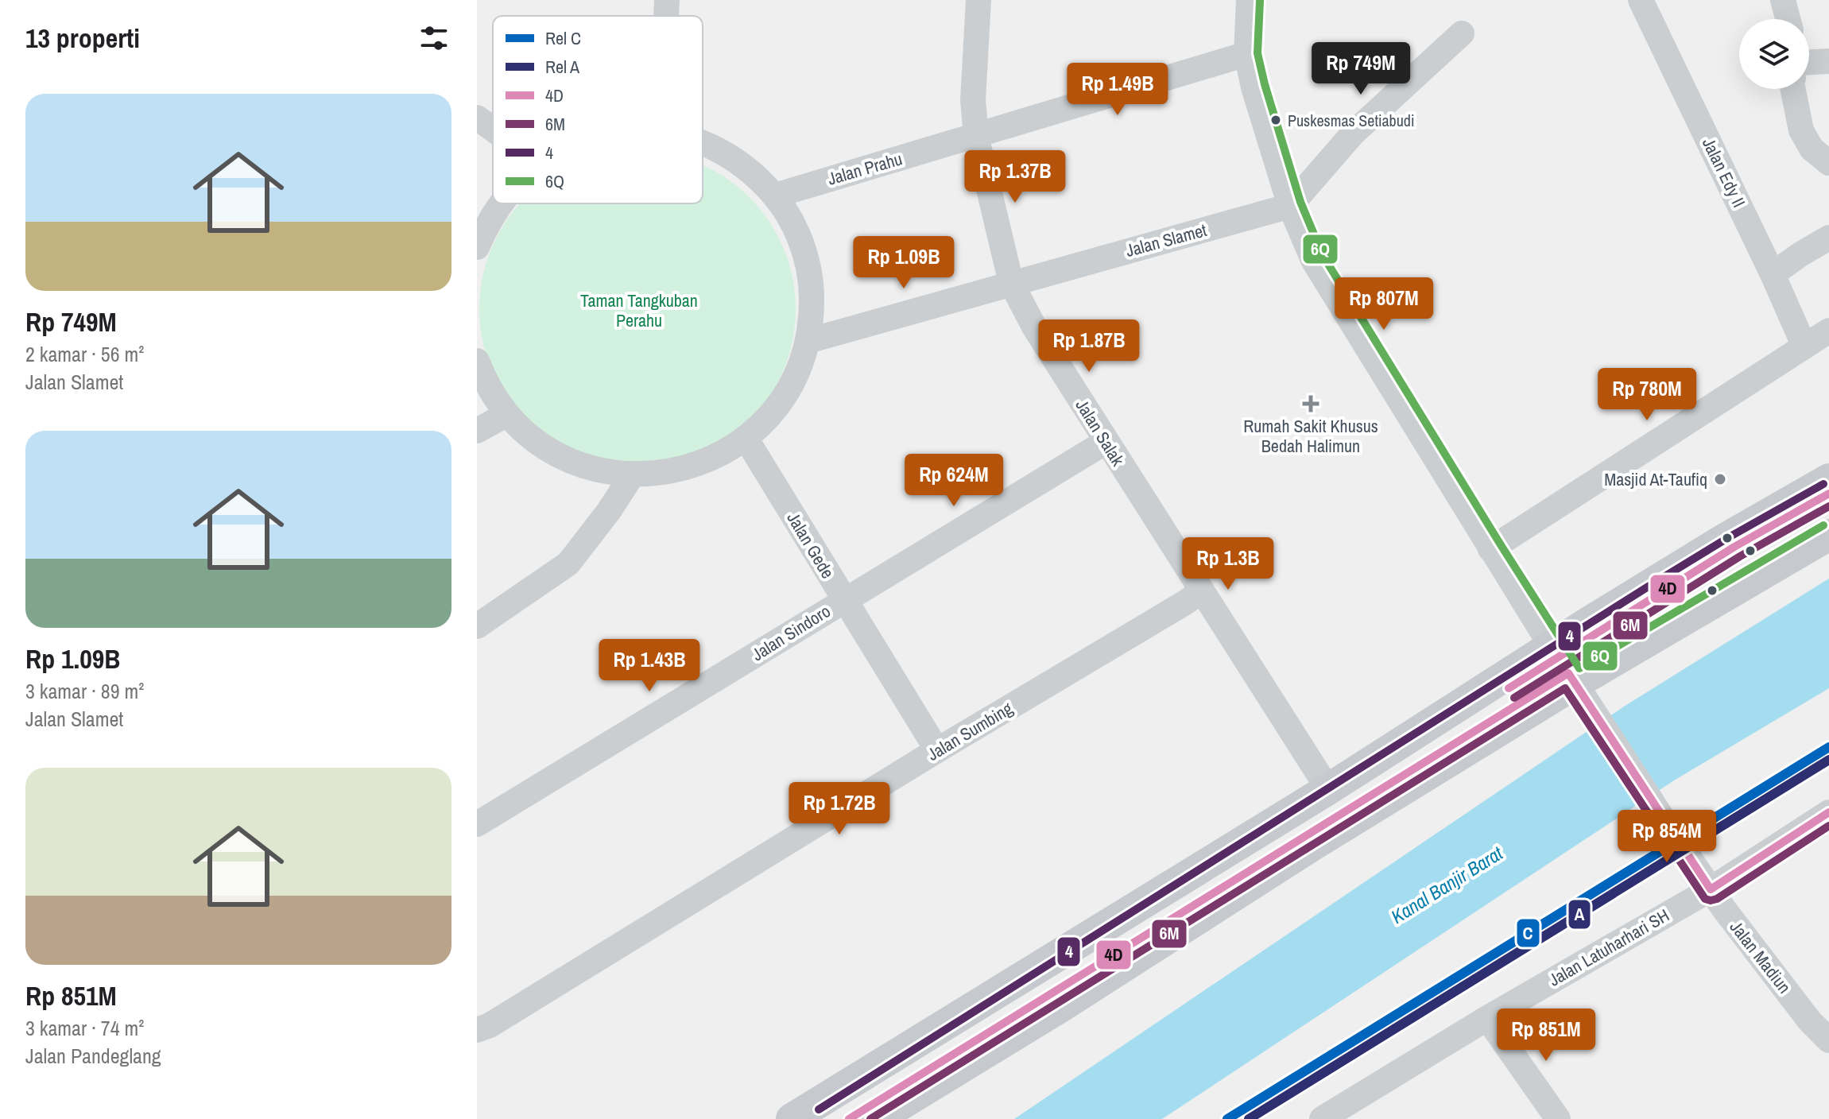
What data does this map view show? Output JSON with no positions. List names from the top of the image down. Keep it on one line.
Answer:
{"streets":{"street":["Jalan Prahu","Jalan Edy II","Jalan Slamet","Jalan Salak","Jalan Gede","Jalan Sindoro","Jalan Sumbing","Jalan Latuharhari SH","Jalan Madiun"]},"crossings":[["Jalan Prahu","Jalan Salak"],["Jalan Prahu","Jalan Madiun"],["Jalan Slamet","Jalan Salak"],["Jalan Slamet","Jalan Madiun"],["Jalan Salak","Jalan Sindoro"],["Jalan Salak","Jalan Sumbing"],["Jalan Gede","Jalan Sindoro"],["Jalan Gede","Jalan Sumbing"],["Jalan Latuharhari SH","Jalan Madiun"]],"water":["Kanal Banjir Barat"],"parks":["Taman Tangkuban Perahu"],"places":{"other":["Puskesmas Setiabudi","Masjid At-Taufiq"],"health":["Rumah Sakit Khusus Bedah Halimun"]},"lines":["transit line 6Q","transit line 4","transit line 4D","transit line 6M","rail line C","rail line A"],"legend":["Rel C","Rel A","4D","6M","4","6Q"],"page":{"heading":"13 properti","price":["Rp 749M","Rp 1.49B","Rp 1.37B","Rp 1.09B","Rp 807M","Rp 1.87B","Rp 780M","Rp 624M","Rp 1.3B","Rp 1.43B","Rp 1.72B","Rp 854M","Rp 851M"],"list":[{"name":"Rp 749M","note":"2 kamar · 56 m² · Jalan Slamet"},{"name":"Rp 1.09B","note":"3 kamar · 89 m² · Jalan Slamet"},{"name":"Rp 851M","note":"3 kamar · 74 m² · Jalan Pandeglang"}]}}
